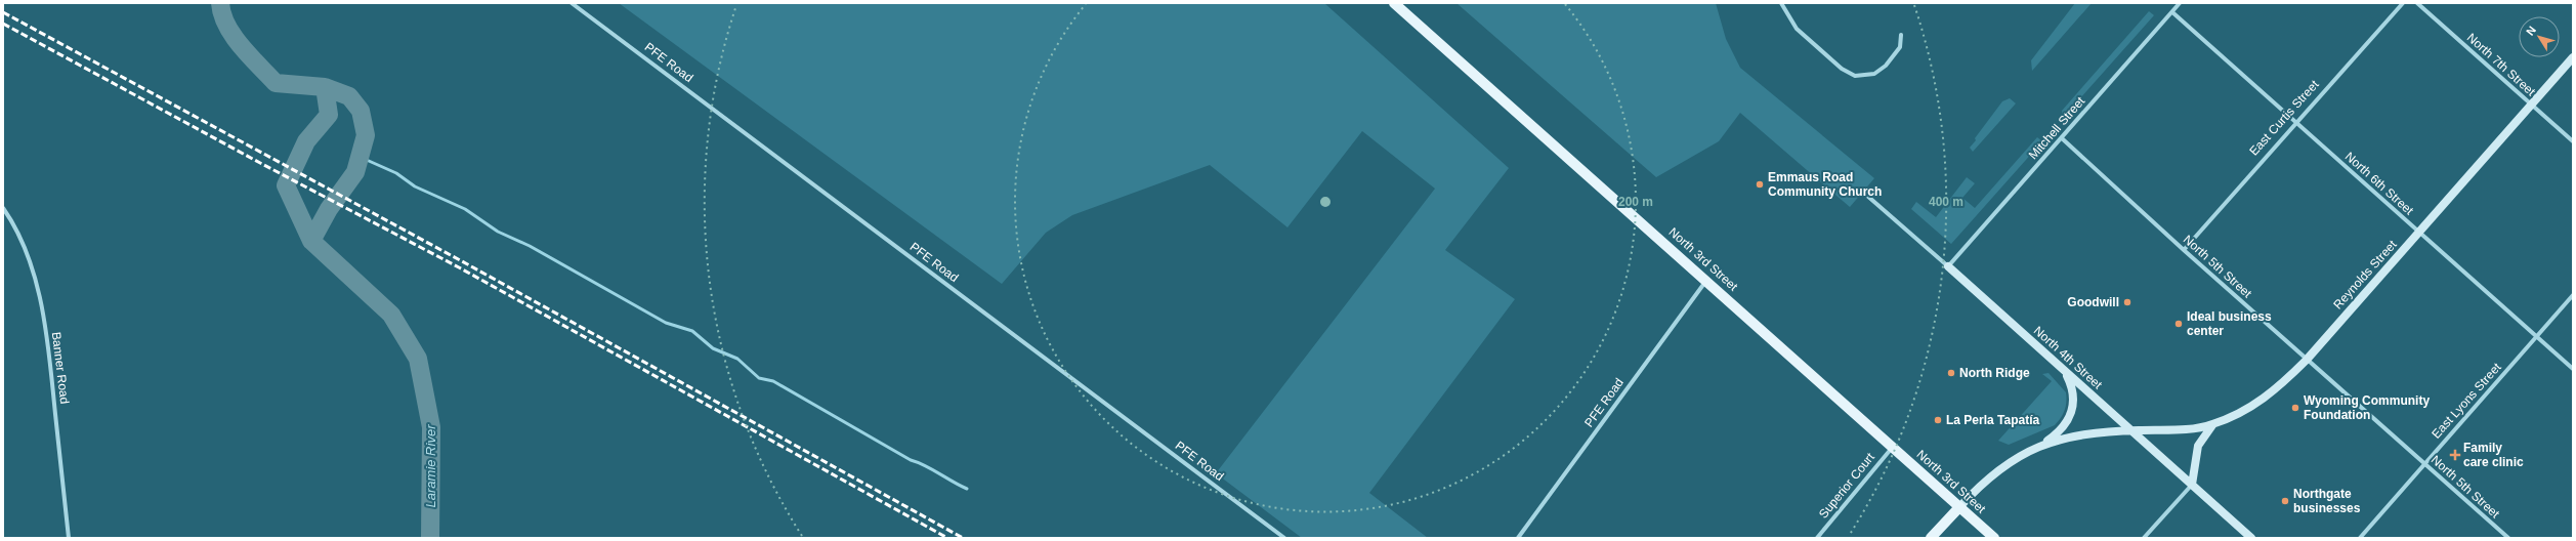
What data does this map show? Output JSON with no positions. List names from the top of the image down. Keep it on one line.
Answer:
{"streets":{"main road":["North 3rd Street","Reynolds Street","North 4th Street"],"street":["PFE Road","North 7th Street","East Curtis Street","Mitchell Street","North 6th Street","North 5th Street","Banner Road","East Lyons Street","Superior Court"]},"crossings":[["PFE Road","North 3rd Street"],["North 7th Street","Reynolds Street"],["East Curtis Street","North 6th Street"],["East Curtis Street","North 5th Street"],["Mitchell Street","North 6th Street"],["Mitchell Street","North 5th Street"],["Mitchell Street","North 4th Street"],["North 6th Street","Reynolds Street"],["North 6th Street","East Lyons Street"],["North 3rd Street","Superior Court"],["North 5th Street","Reynolds Street"],["North 5th Street","East Lyons Street"],["Reynolds Street","North 4th Street"]],"water":["Laramie River"],"places":{"other":["Emmaus Road Community Church","Goodwill","Ideal business center","North Ridge","Wyoming Community Foundation","La Perla Tapatía","Northgate businesses"],"health":["Family care clinic"]},"north":"top left","rings":["200 m","400 m"]}
